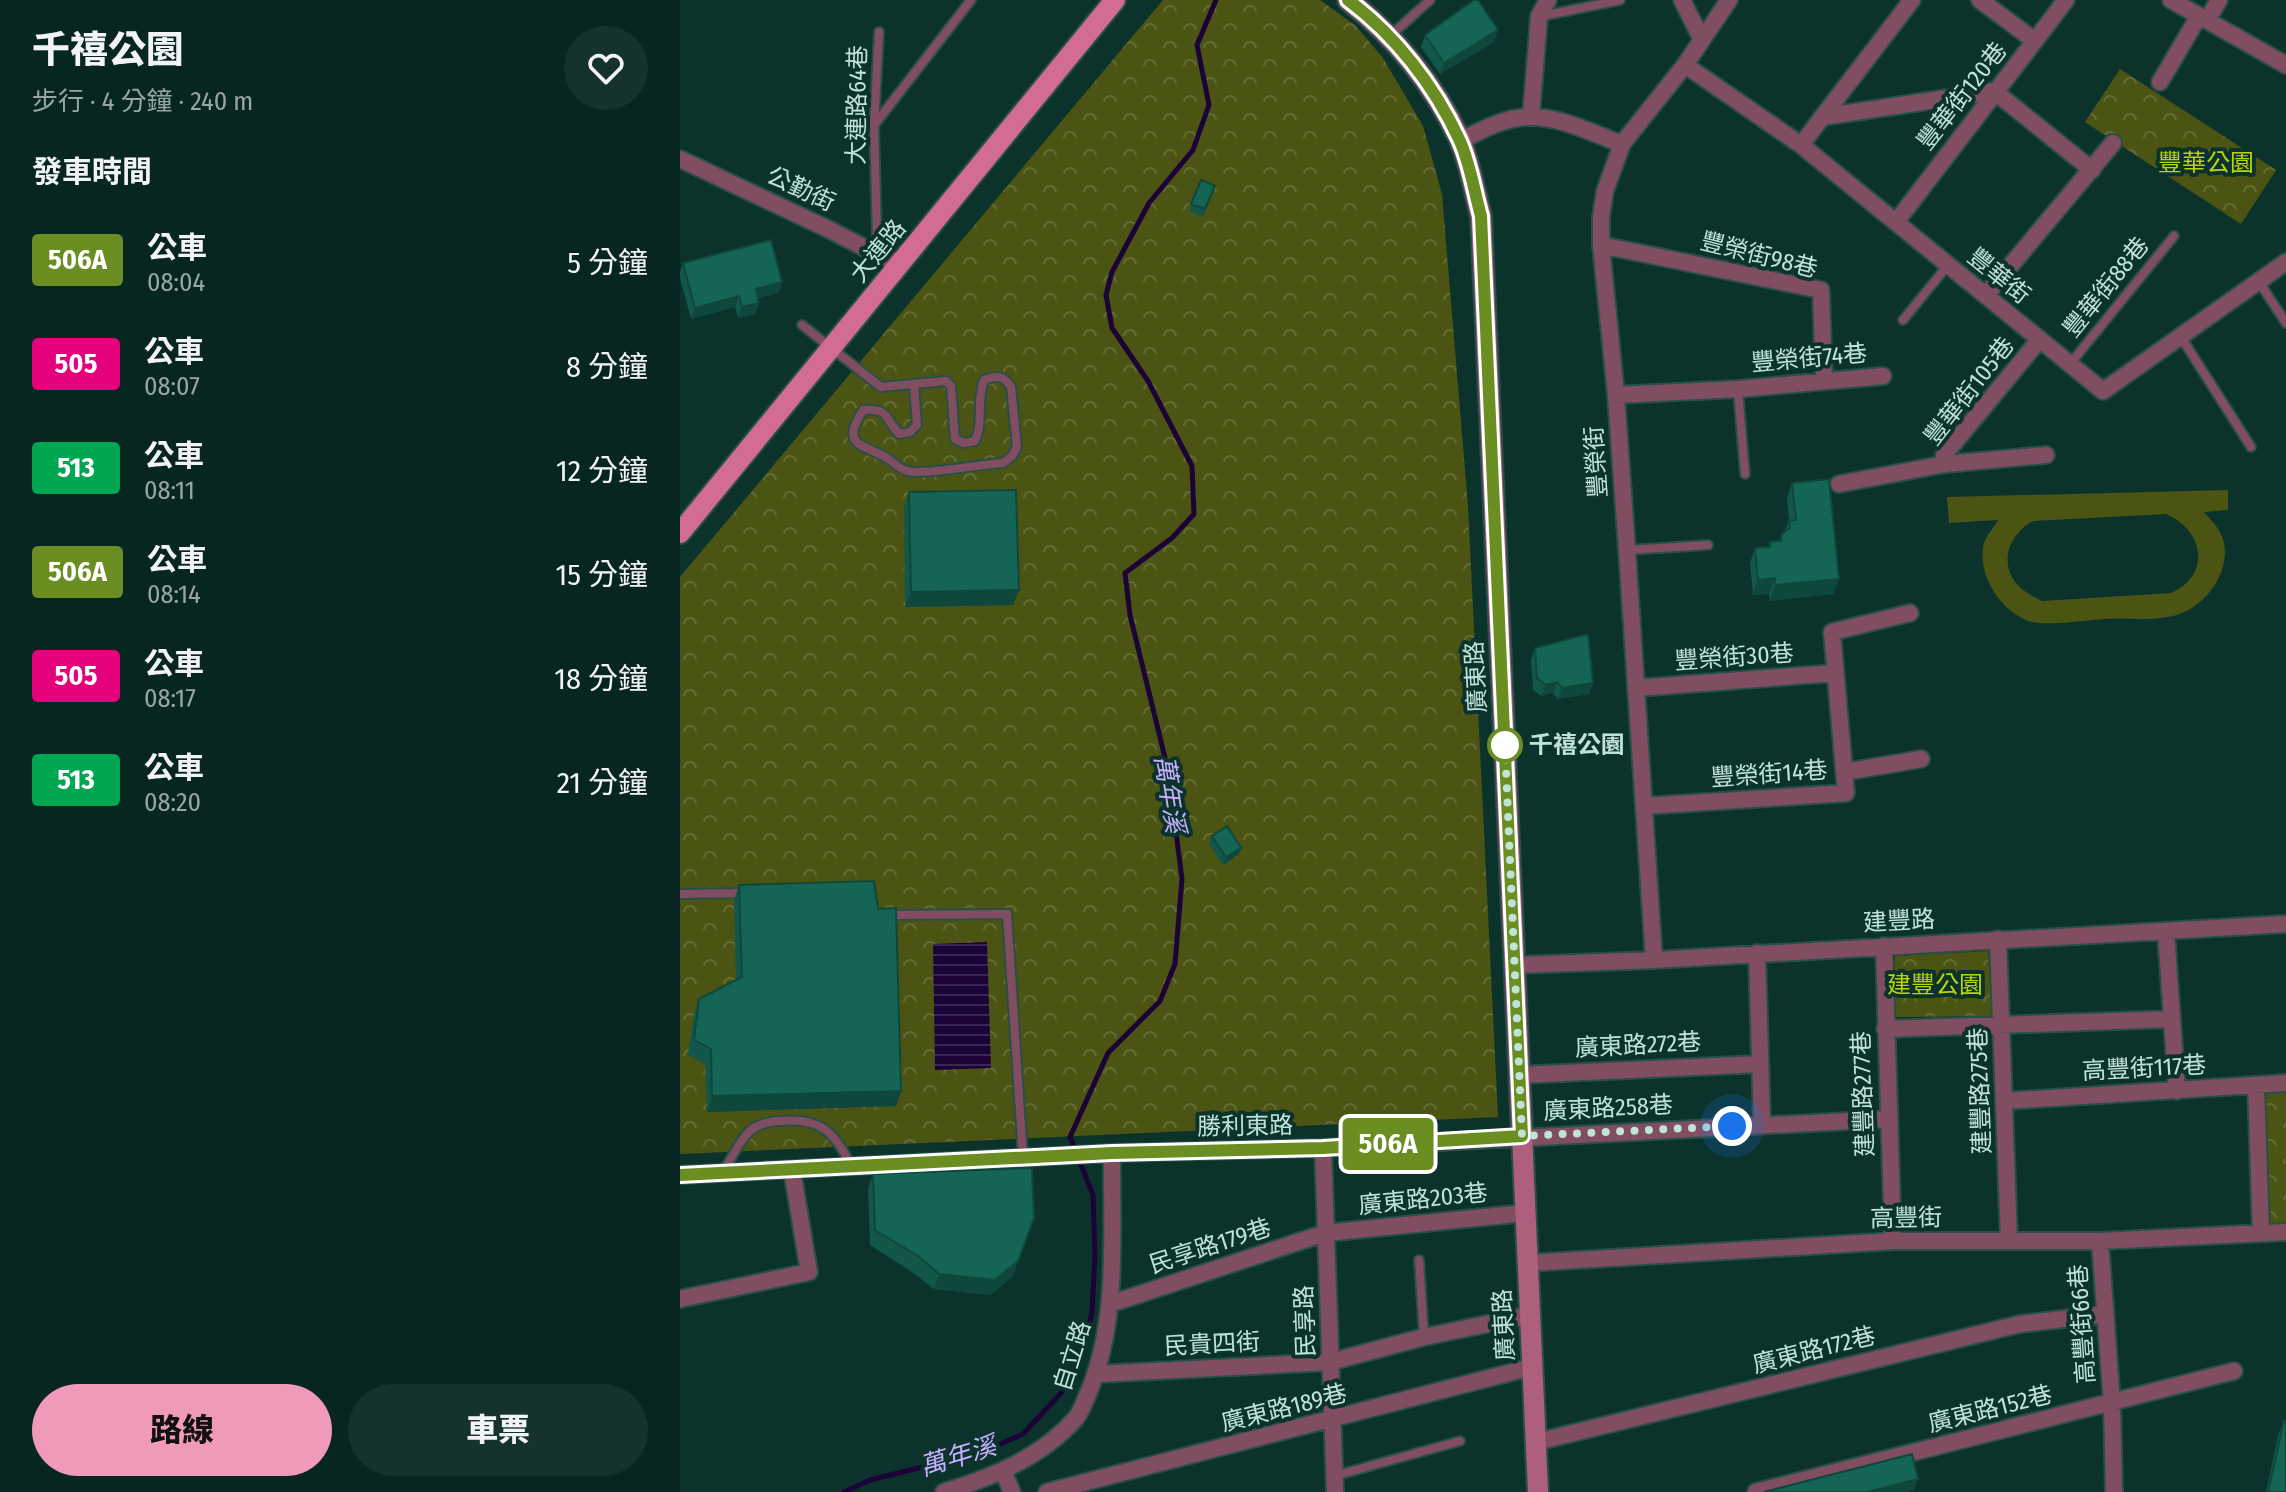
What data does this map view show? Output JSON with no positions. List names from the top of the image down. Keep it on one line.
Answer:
{"streets":{"main road":["大連路"],"street":["豐華街120巷","公勤街","豐榮街98巷","豐華街","豐榮街74巷","豐華街105巷","豐榮街","豐榮街30巷","廣東路","豐榮街14巷","建豐路","廣東路272巷","高豐街117巷","建豐路275巷","建豐路277巷","廣東路258巷","勝利東路","廣東路203巷","高豐街","民享路179巷","民享路","高豐街66巷","民貴四街","廣東路172巷","自立路","廣東路189巷","廣東路152巷"],"lane":["大連路64巷","豐華街88巷"]},"crossings":[["豐華街120巷","豐華街"],["大連路64巷","公勤街"],["大連路64巷","大連路"],["公勤街","大連路"],["豐榮街98巷","豐榮街74巷"],["豐榮街98巷","豐榮街"],["豐華街","豐華街88巷"],["豐華街","豐華街105巷"],["豐華街","豐榮街"],["豐榮街74巷","豐榮街"],["豐榮街","豐榮街30巷"],["豐榮街","豐榮街14巷"],["豐榮街","建豐路"],["廣東路","建豐路"],["廣東路","廣東路272巷"],["廣東路","廣東路258巷"],["廣東路","勝利東路"],["廣東路","廣東路203巷"],["廣東路","高豐街"],["廣東路","民貴四街"],["廣東路","廣東路172巷"],["廣東路","廣東路189巷"],["建豐路","建豐路275巷"],["建豐路","建豐路277巷"],["高豐街117巷","建豐路275巷"],["建豐路275巷","高豐街"],["建豐路277巷","廣東路258巷"],["建豐路277巷","高豐街"],["廣東路258巷","勝利東路"],["勝利東路","民享路"],["勝利東路","自立路"],["廣東路203巷","民享路179巷"],["廣東路203巷","民享路"],["高豐街","高豐街66巷"],["民享路179巷","民享路"],["民享路179巷","自立路"],["民享路","民貴四街"],["民享路","廣東路189巷"],["高豐街66巷","廣東路172巷"],["高豐街66巷","廣東路152巷"],["民貴四街","自立路"]],"water":["萬年溪"],"parks":["豐華公園","建豐公園"],"places":["千禧公園"],"lines":["bus line 506A"],"page":{"heading":[["千禧公園","步行 · 4 分鐘 · 240 m"],"發車時間"],"on_map":"506A","list":[{"mark":"506A","name":"公車","note":"08:04","value":"5 分鐘"},{"mark":"505","name":"公車","note":"08:07","value":"8 分鐘"},{"mark":"513","name":"公車","note":"08:11","value":"12 分鐘"},{"mark":"506A","name":"公車","note":"08:14","value":"15 分鐘"},{"mark":"505","name":"公車","note":"08:17","value":"18 分鐘"},{"mark":"513","name":"公車","note":"08:20","value":"21 分鐘"}],"buttons":["路線","車票"]}}
